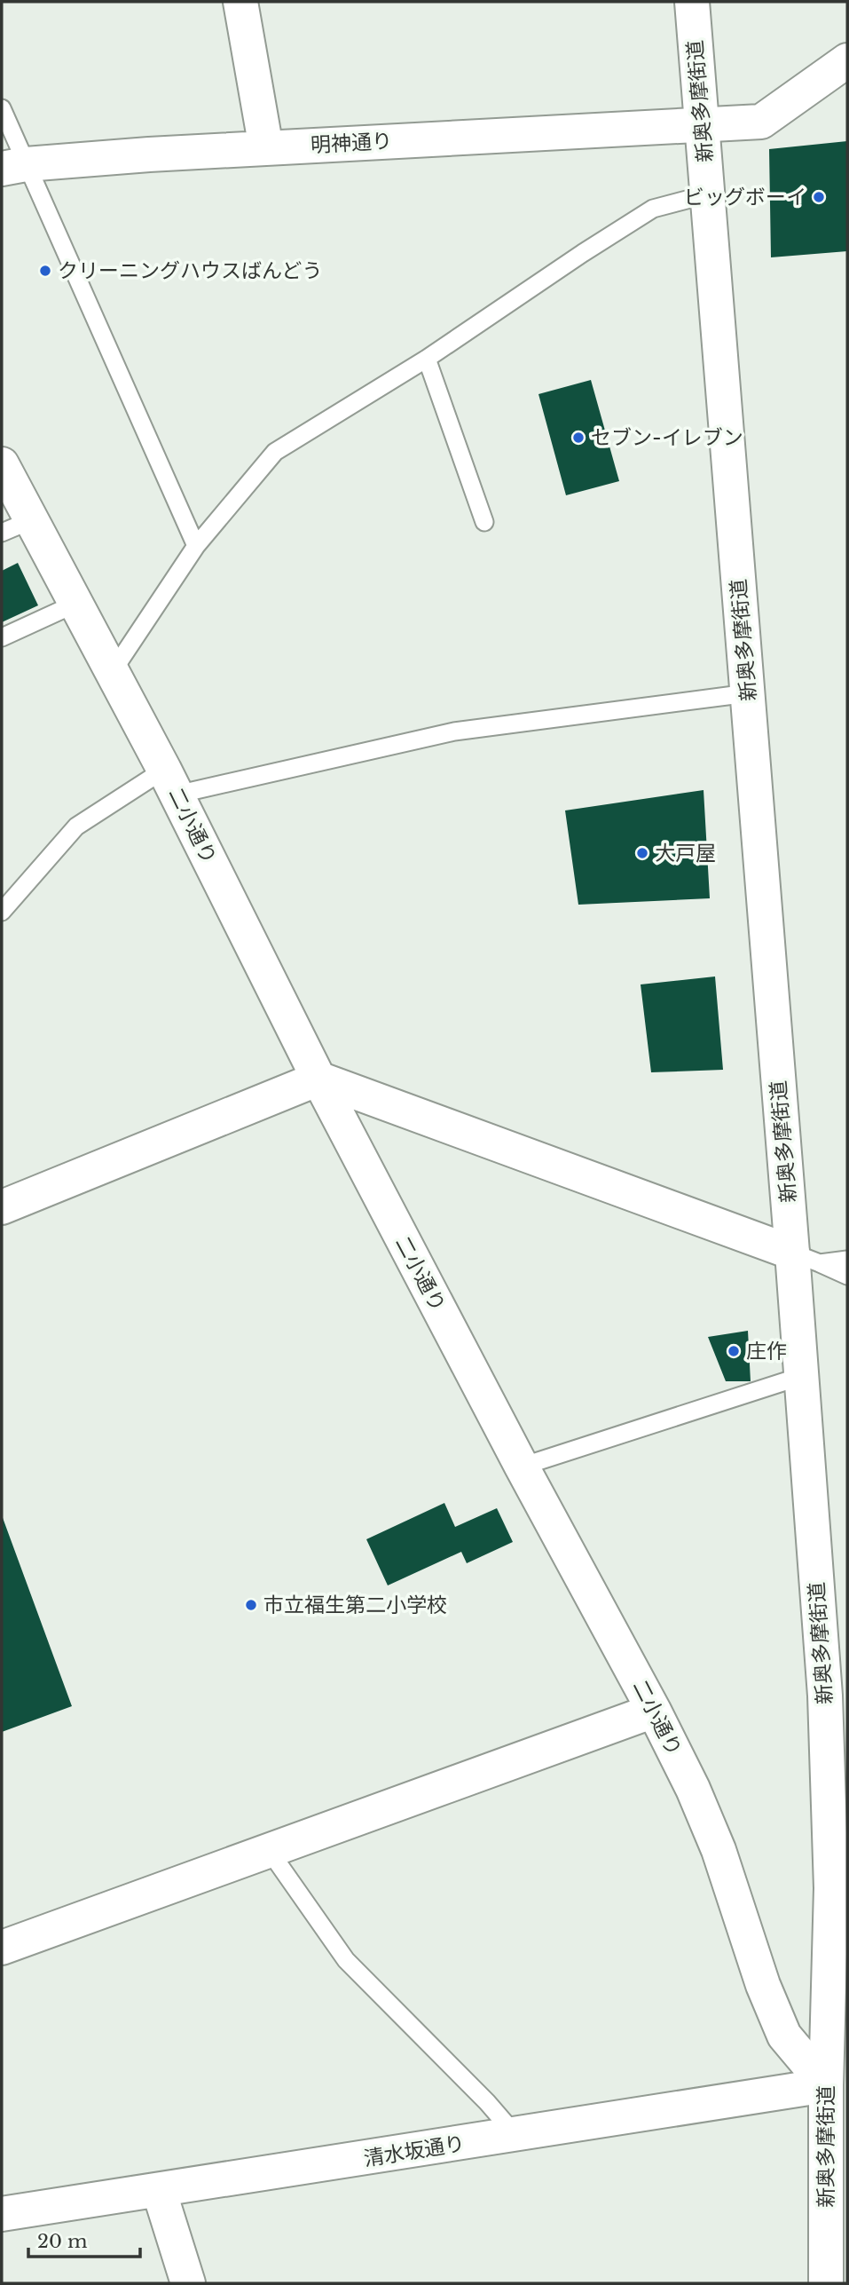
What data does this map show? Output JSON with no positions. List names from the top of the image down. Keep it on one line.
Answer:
{"streets":{"street":["新奥多摩街道","明神通り","二小通り","清水坂通り"]},"crossings":[["新奥多摩街道","明神通り"],["新奥多摩街道","二小通り"],["新奥多摩街道","清水坂通り"],["二小通り","清水坂通り"]],"places":["ビッグボーイ","クリーニングハウスばんどう","セブン-イレブン","大戸屋","庄作","市立福生第二小学校"],"scale_bar":"20 m"}
